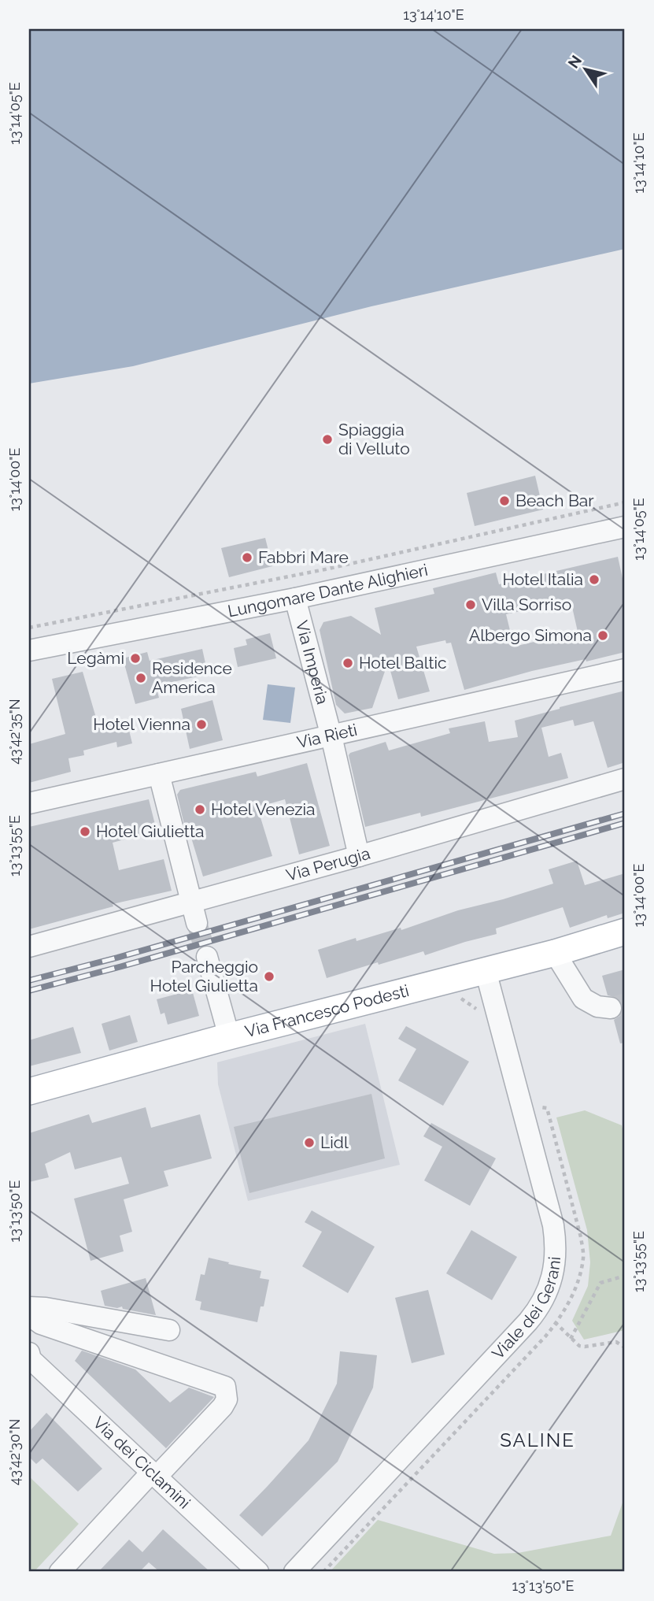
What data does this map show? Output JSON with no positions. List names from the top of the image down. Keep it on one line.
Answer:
{"streets":{"main road":["Via Francesco Podesti"],"street":["Lungomare Dante Alighieri","Via Imperia","Via Rieti","Via Perugia","Viale dei Gerani","Via dei Ciclamini"]},"crossings":[["Lungomare Dante Alighieri","Via Imperia"],["Via Imperia","Via Rieti"],["Via Imperia","Via Perugia"],["Via Francesco Podesti","Viale dei Gerani"]],"districts":["SALINE"],"places":["Spiaggia di Velluto","Beach Bar","Fabbri Mare","Hotel Italia","Villa Sorriso","Albergo Simona","Legàmi","Hotel Baltic","Residence America","Hotel Vienna","Hotel Venezia","Hotel Giulietta","Parcheggio Hotel Giulietta","Lidl"],"north":"top left","coordinates":["13°14'10\"E","13°14'05\"E","13°14'00\"E","43°42'35\"N","13°13'55\"E","13°13'50\"E","43°42'30\"N"]}
